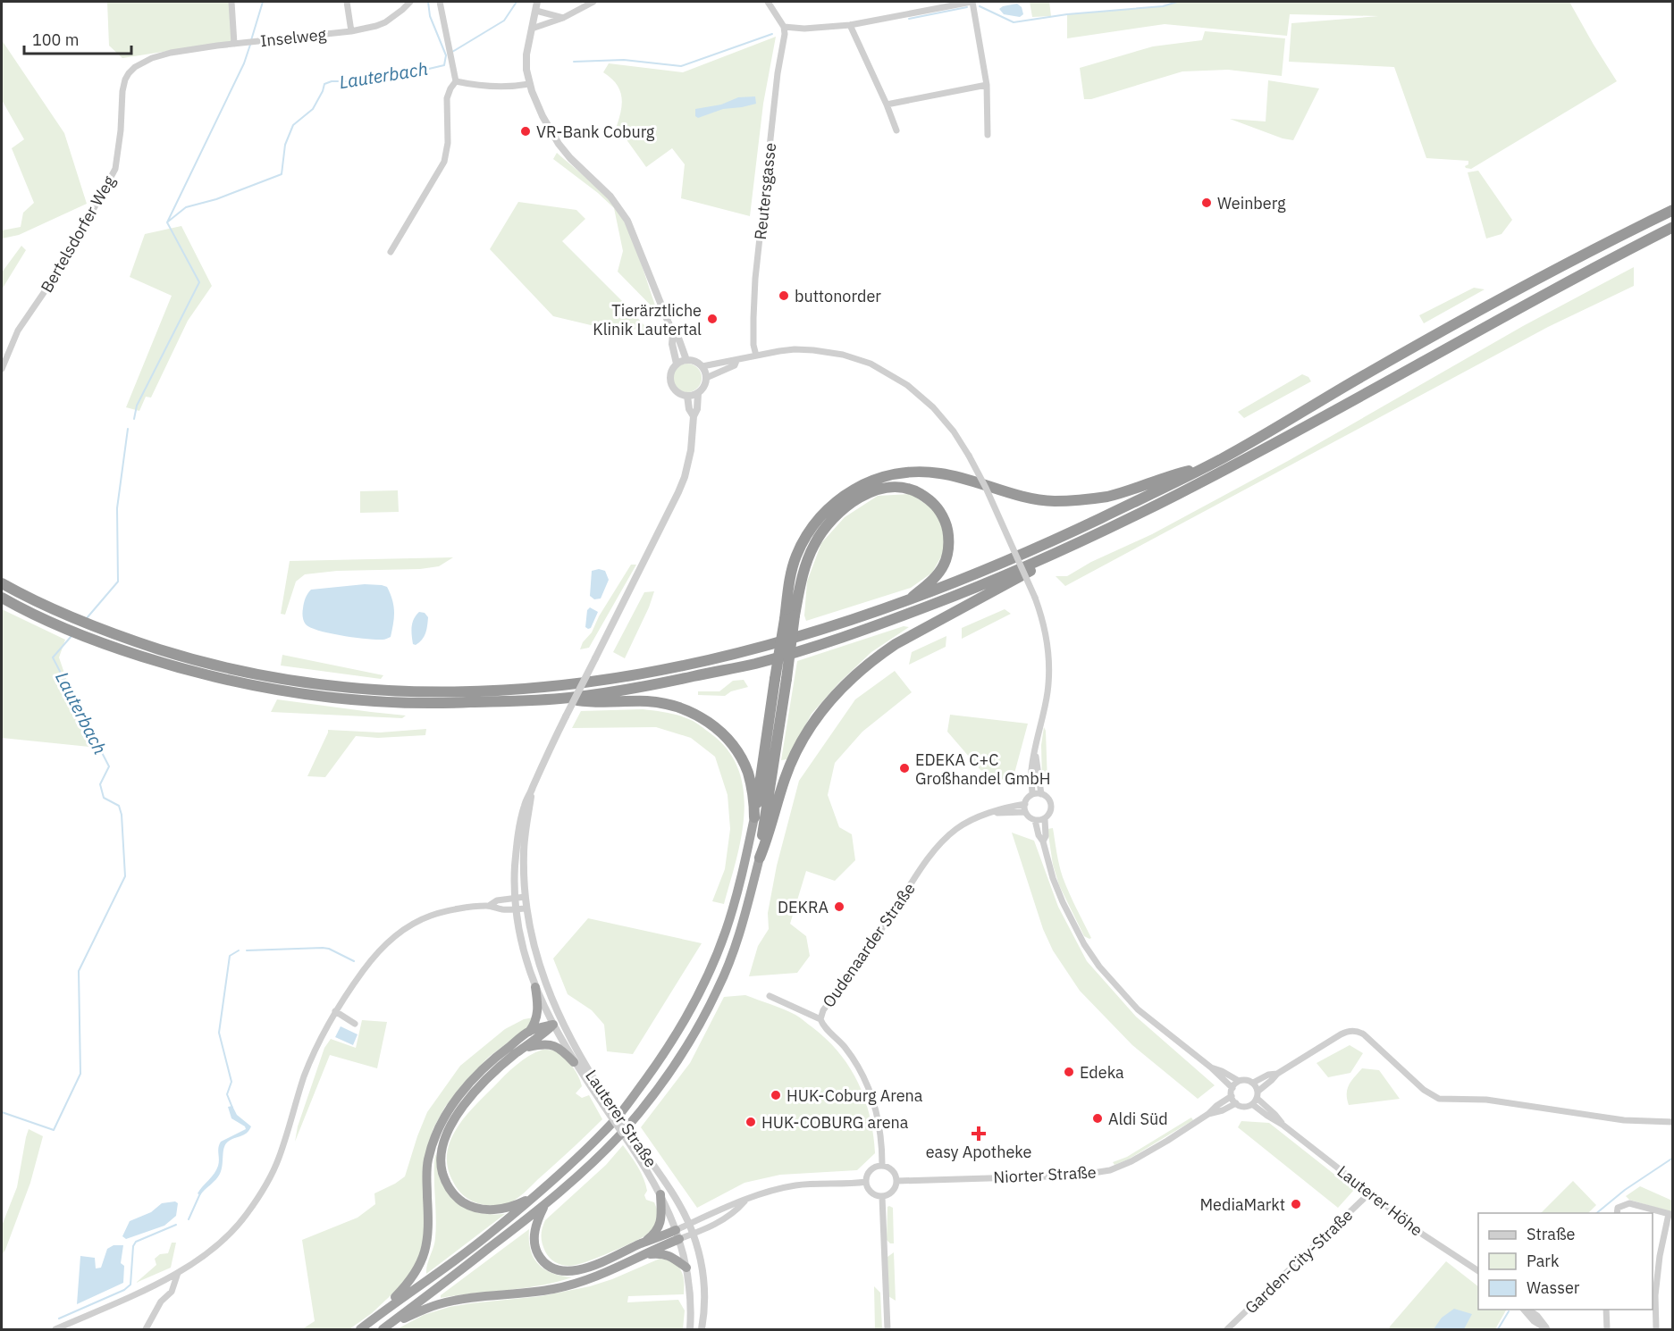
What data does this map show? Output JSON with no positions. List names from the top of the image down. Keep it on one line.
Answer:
{"streets":{"street":["Inselweg","Reutersgasse","Bertelsdorfer Weg","Oudenaarder Straße","Lauterer Straße","Niorter Straße","Lauterer Höhe","Garden-City-Straße"]},"crossings":[["Inselweg","Bertelsdorfer Weg"],["Oudenaarder Straße","Niorter Straße"],["Niorter Straße","Lauterer Höhe"],["Lauterer Höhe","Garden-City-Straße"]],"water":["Lauterbach"],"places":{"other":["VR-Bank Coburg","Weinberg","buttonorder","Tierärztliche Klinik Lautertal","EDEKA C+C Großhandel GmbH","DEKRA","Edeka","HUK-Coburg Arena","Aldi Süd","HUK-COBURG arena","MediaMarkt"],"health":["easy Apotheke"]},"legend":["Straße","Park","Wasser"],"scale_bar":"100 m"}
